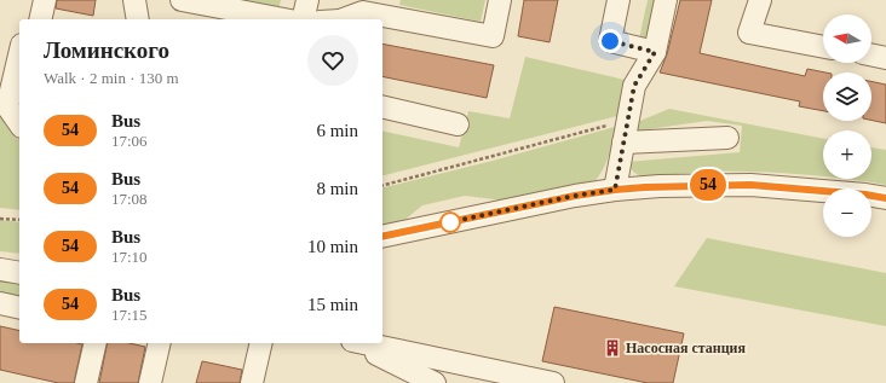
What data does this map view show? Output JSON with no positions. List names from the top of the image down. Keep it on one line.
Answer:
{"places":{"building":["Насосная станция"]},"lines":["bus line 54"],"north":"left","page":{"on_map":"54","map_buttons":["+","−"],"heading":["Ломинского","Walk · 2 min · 130 m"],"list":[{"mark":"54","name":"Bus","note":"17:06","value":"6 min"},{"mark":"54","name":"Bus","note":"17:08","value":"8 min"},{"mark":"54","name":"Bus","note":"17:10","value":"10 min"},{"mark":"54","name":"Bus","note":"17:15","value":"15 min"}]}}
